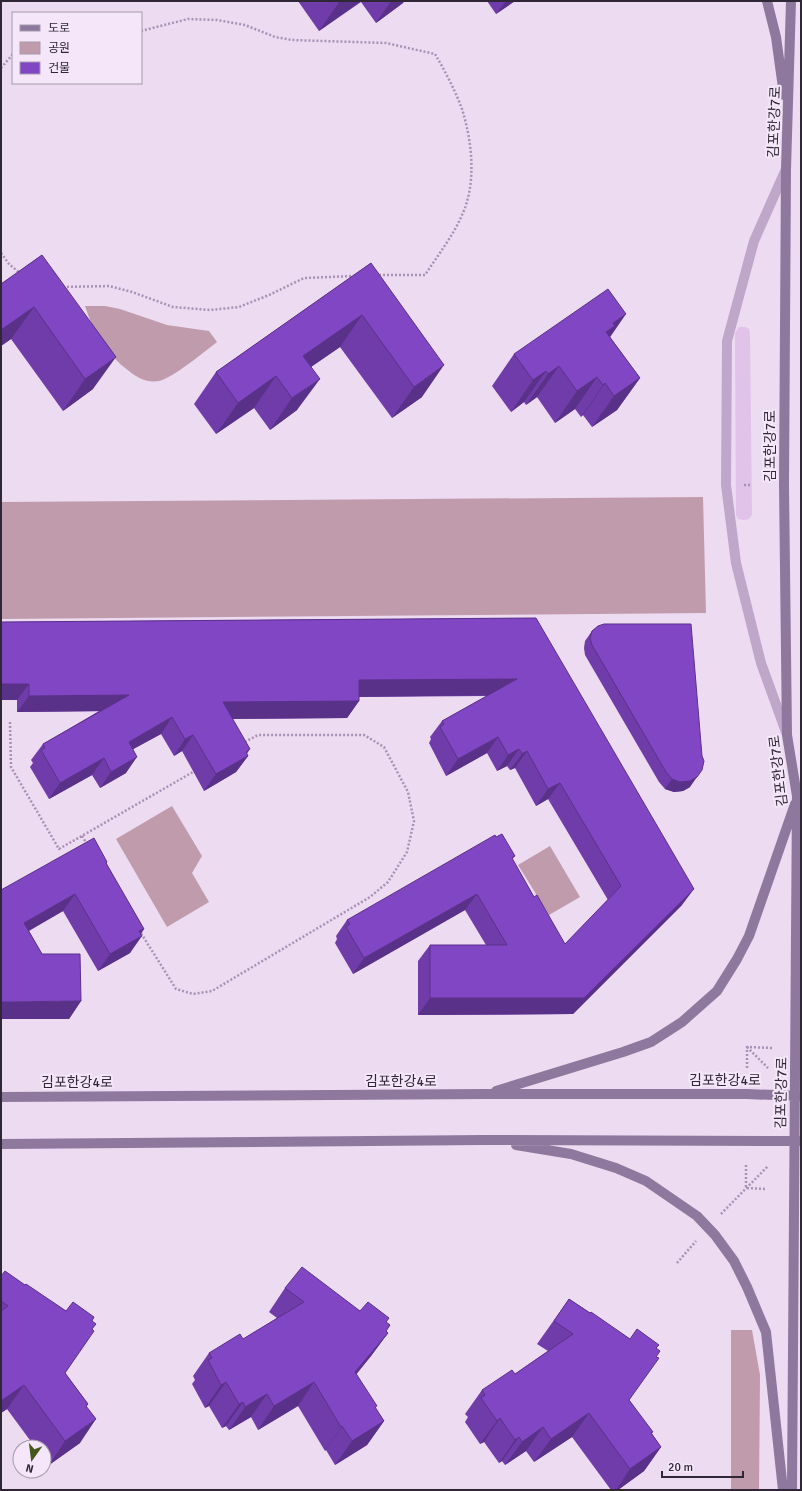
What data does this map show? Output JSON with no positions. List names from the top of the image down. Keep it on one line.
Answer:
{"streets":{"main road":["김포한강7로","김포한강4로"]},"crossings":[["김포한강7로","김포한강4로"]],"legend":["도로","공원","건물"],"scale_bar":"20 m","north":"bottom"}
